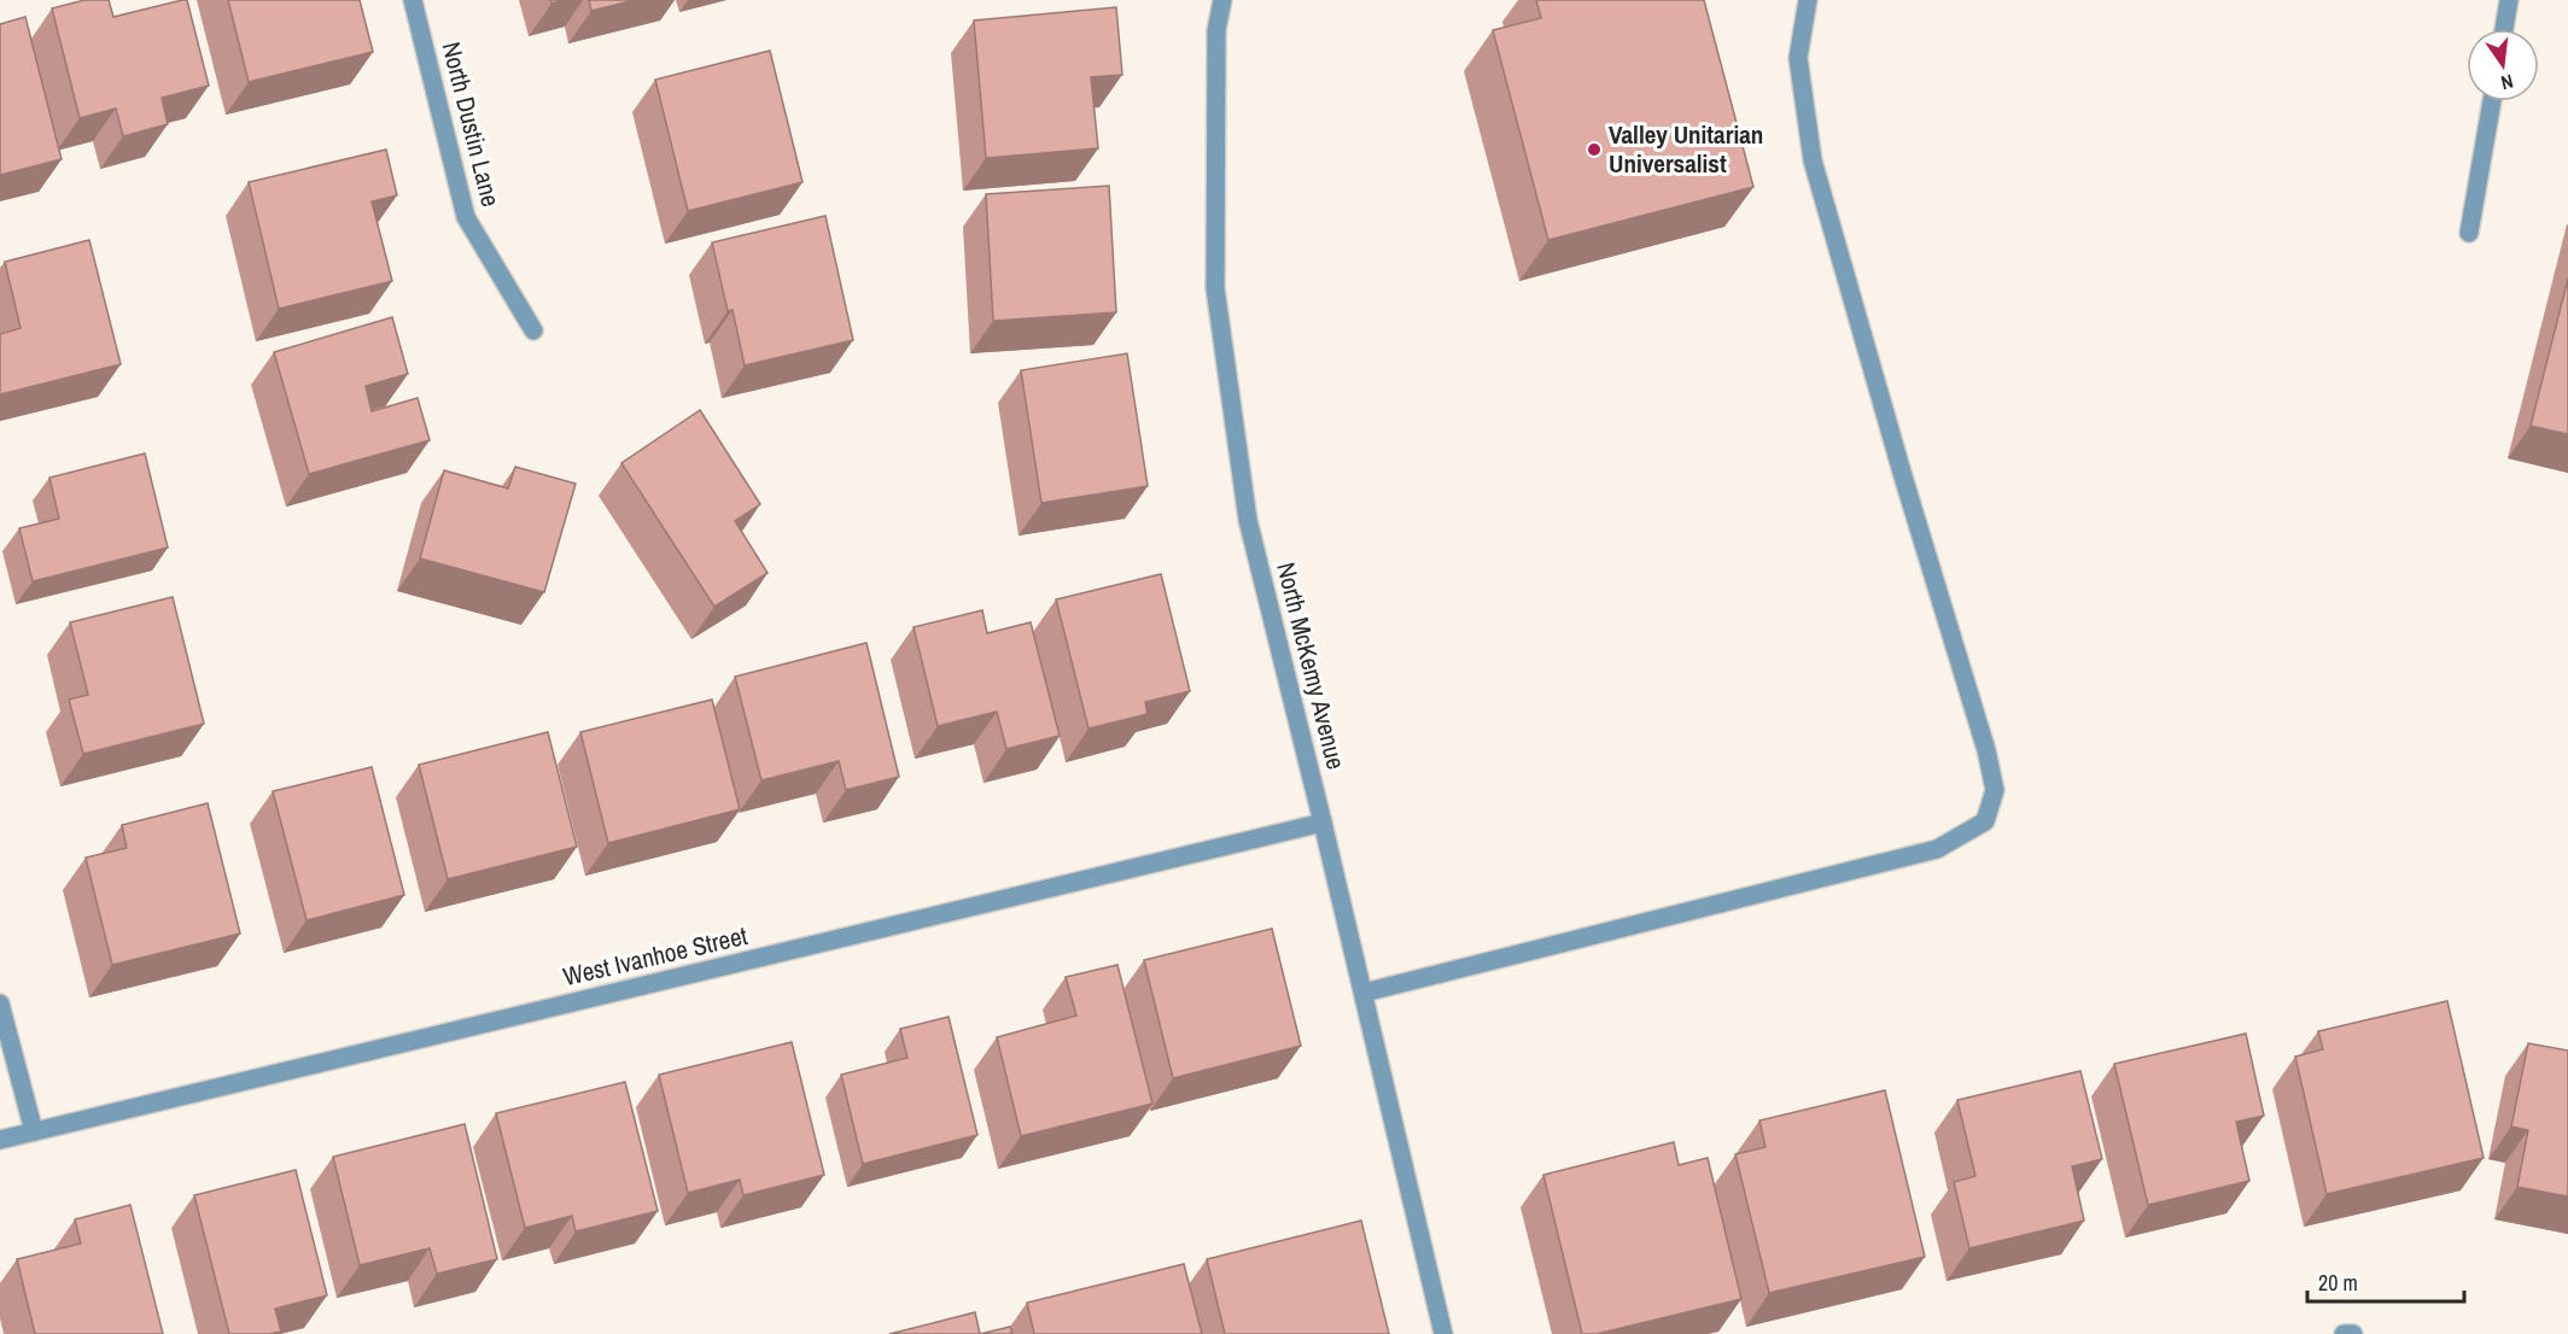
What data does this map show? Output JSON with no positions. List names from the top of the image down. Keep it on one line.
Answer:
{"streets":{"street":["North Dustin Lane","North McKemy Avenue","West Ivanhoe Street"]},"crossings":[["North McKemy Avenue","West Ivanhoe Street"]],"places":["Valley Unitarian Universalist"],"scale_bar":"20 m","north":"bottom"}
